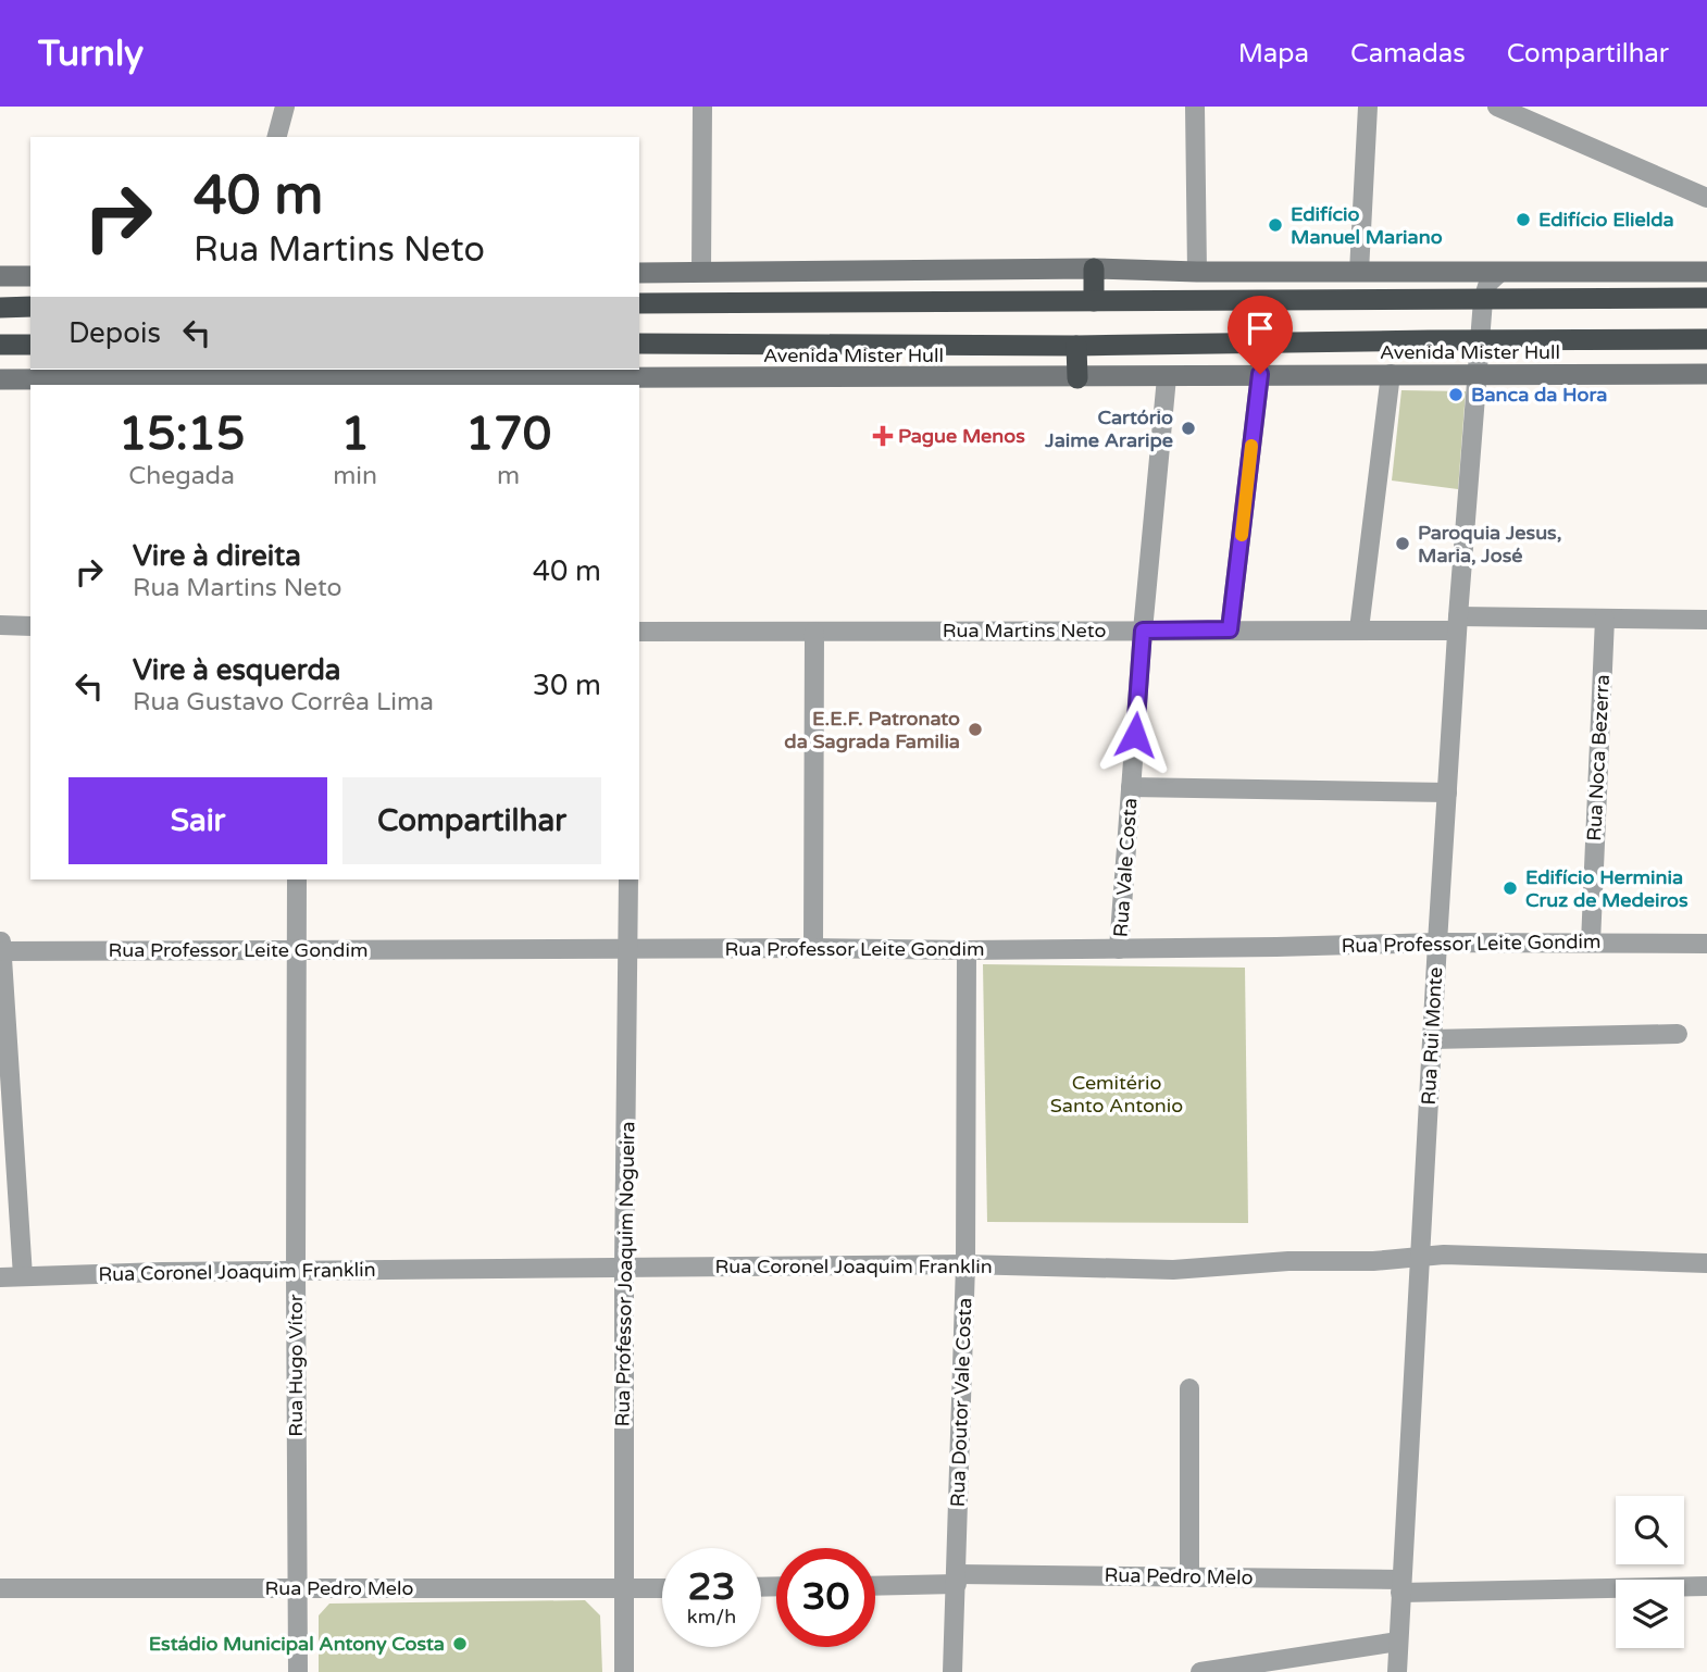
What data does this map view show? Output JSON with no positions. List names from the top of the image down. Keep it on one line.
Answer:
{"streets":{"highway":["Avenida Mister Hull"],"street":["Rua Martins Neto","Rua Noca Bezerra","Rua Vale Costa","Rua Professor Leite Gondim","Rua Rui Monte","Rua Coronel Joaquim Franklin","Rua Professor Joaquim Nogueira","Rua Hugo Vítor","Rua Doutor Vale Costa","Rua Pedro Melo"]},"crossings":[["Avenida Mister Hull","Rua Vale Costa"],["Avenida Mister Hull","Rua Rui Monte"],["Rua Martins Neto","Rua Noca Bezerra"],["Rua Martins Neto","Rua Vale Costa"],["Rua Martins Neto","Rua Rui Monte"],["Rua Noca Bezerra","Rua Professor Leite Gondim"],["Rua Vale Costa","Rua Professor Leite Gondim"],["Rua Professor Leite Gondim","Rua Rui Monte"],["Rua Professor Leite Gondim","Rua Professor Joaquim Nogueira"],["Rua Professor Leite Gondim","Rua Hugo Vítor"],["Rua Professor Leite Gondim","Rua Doutor Vale Costa"],["Rua Rui Monte","Rua Coronel Joaquim Franklin"],["Rua Rui Monte","Rua Pedro Melo"],["Rua Coronel Joaquim Franklin","Rua Professor Joaquim Nogueira"],["Rua Coronel Joaquim Franklin","Rua Hugo Vítor"],["Rua Coronel Joaquim Franklin","Rua Doutor Vale Costa"],["Rua Professor Joaquim Nogueira","Rua Pedro Melo"],["Rua Hugo Vítor","Rua Pedro Melo"],["Rua Doutor Vale Costa","Rua Pedro Melo"]],"parks":["Cemitério Santo Antonio"],"places":{"other":["Edifício Elielda","Edifício Manuel Mariano","Banca da Hora","Cartório Jaime Araripe","Paroquia Jesus, Maria, José","E.E.F. Patronato da Sagrada Familia","Edifício Herminia Cruz de Medeiros","Estádio Municipal Antony Costa"],"health":["Pague Menos"]},"page":{"header":"Turnly","nav":["Mapa","Camadas","Compartilhar"],"turn":["40 m","Rua Martins Neto"],"then":"Depois","eta":["15:15","Chegada","1","min","170","m"],"list":[{"name":"Vire à direita","note":"Rua Martins Neto","value":"40 m"},{"name":"Vire à esquerda","note":"Rua Gustavo Corrêa Lima","value":"30 m"}],"buttons":["Sair","Compartilhar"],"speed":"23 km/h","limit":"30"}}
